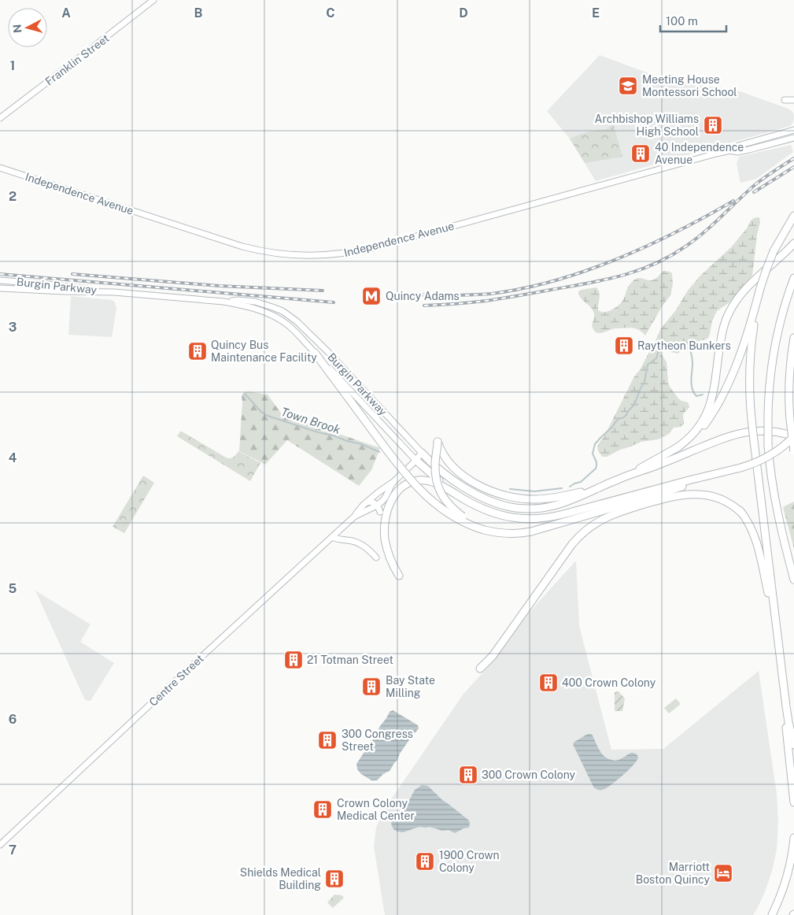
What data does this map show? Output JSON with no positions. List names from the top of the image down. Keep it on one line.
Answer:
{"streets":{"main road":["Franklin Street","Independence Avenue","Burgin Parkway","Centre Street"]},"crossings":[["Burgin Parkway","Centre Street"]],"water":["Town Brook"],"places":{"school or university":["Meeting House Montessori School"],"building":["Archbishop Williams High School","40 Independence Avenue","Raytheon Bunkers","Quincy Bus Maintenance Facility","21 Totman Street","400 Crown Colony","Bay State Milling","300 Congress Street","300 Crown Colony","Crown Colony Medical Center","1900 Crown Colony","Shields Medical Building"],"metro station":["Quincy Adams"],"hotel":["Marriott Boston Quincy"]},"scale_bar":"100 m","north":"left","grid":{"columns":["A","B","C","D","E"],"rows":["1","2","3","4","5","6","7"]}}
